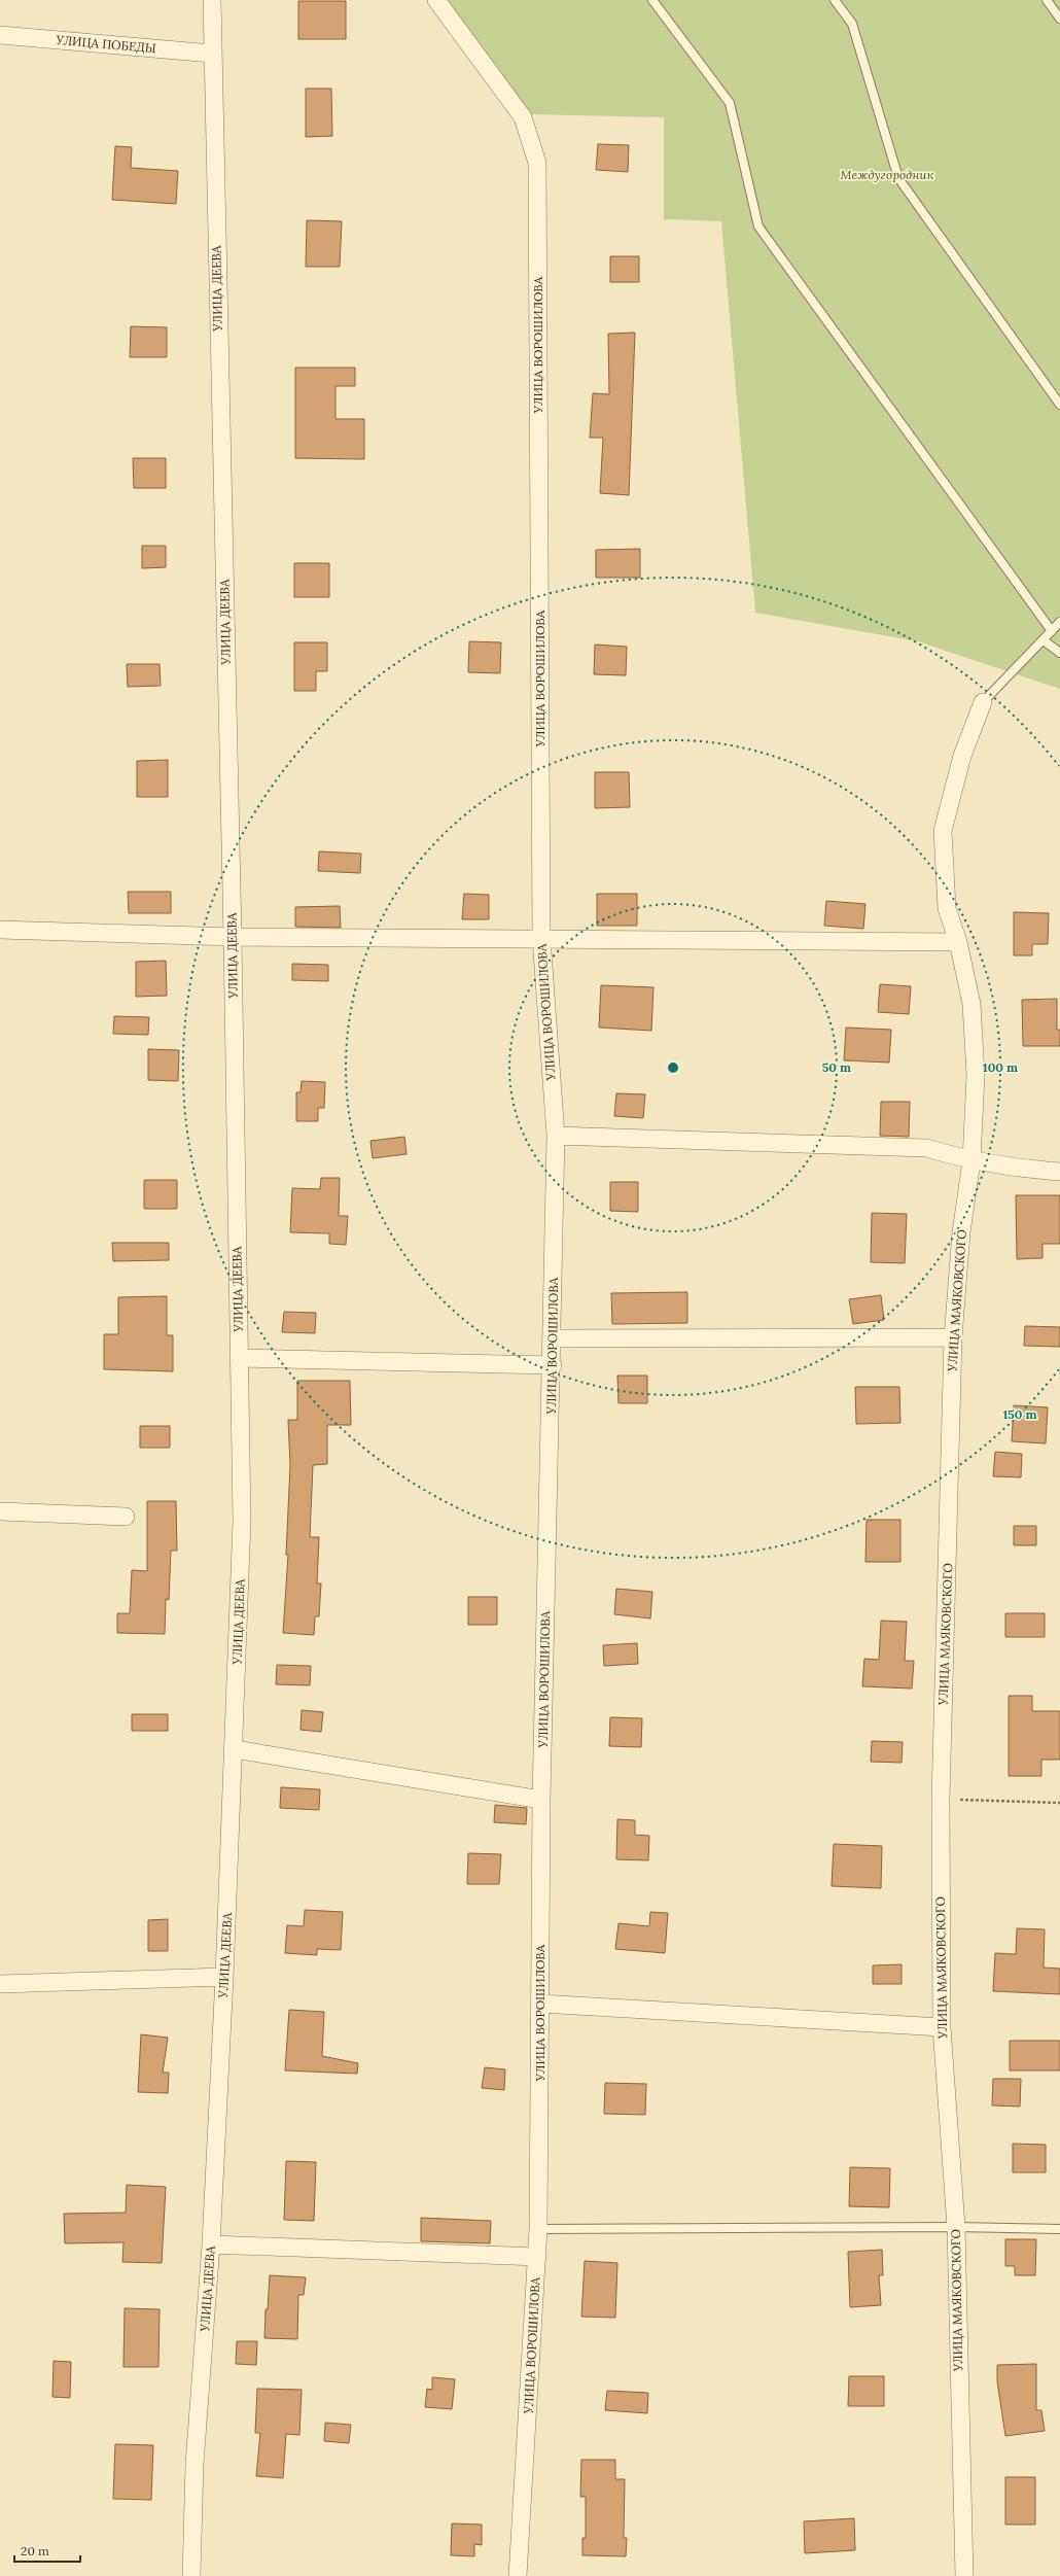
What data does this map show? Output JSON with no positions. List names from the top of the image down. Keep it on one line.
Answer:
{"streets":{"street":["УЛИЦА ПОБЕДЫ","УЛИЦА ДЕЕВА","УЛИЦА ВОРОШИЛОВА","УЛИЦА МАЯКОВСКОГО"]},"crossings":[["УЛИЦА ПОБЕДЫ","УЛИЦА ДЕЕВА"]],"parks":["Междугородник"],"scale_bar":"20 m","rings":["50 m","100 m","150 m"]}
